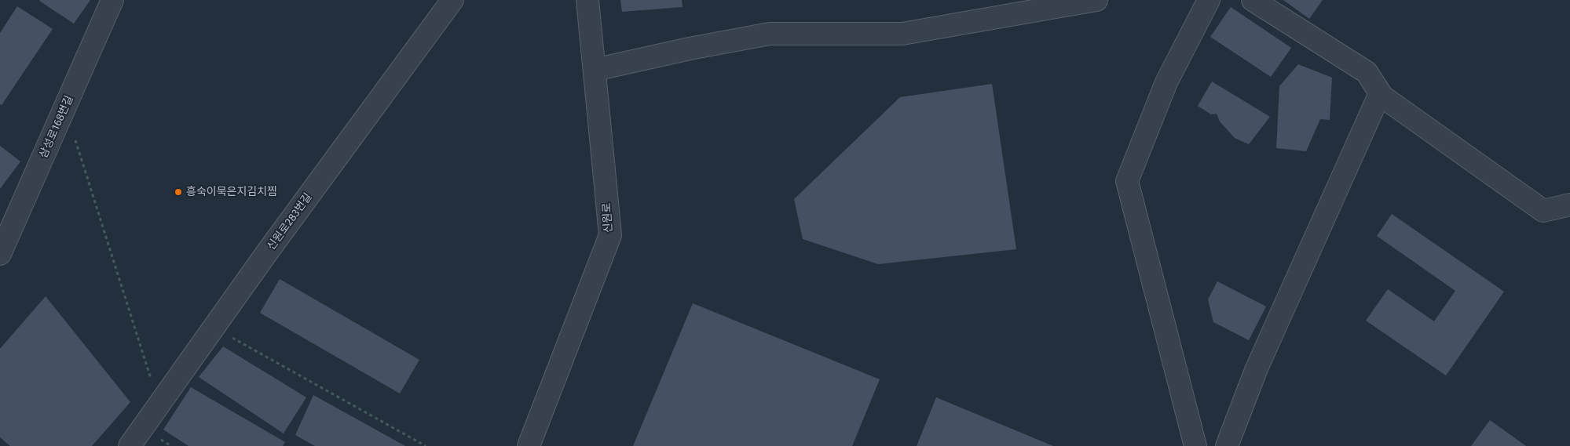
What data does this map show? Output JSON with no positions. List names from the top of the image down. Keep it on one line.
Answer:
{"streets":{"street":["삼성로168번길","신원로","신원로283번길"]},"places":["흥숙이묵은지김치찜"]}
